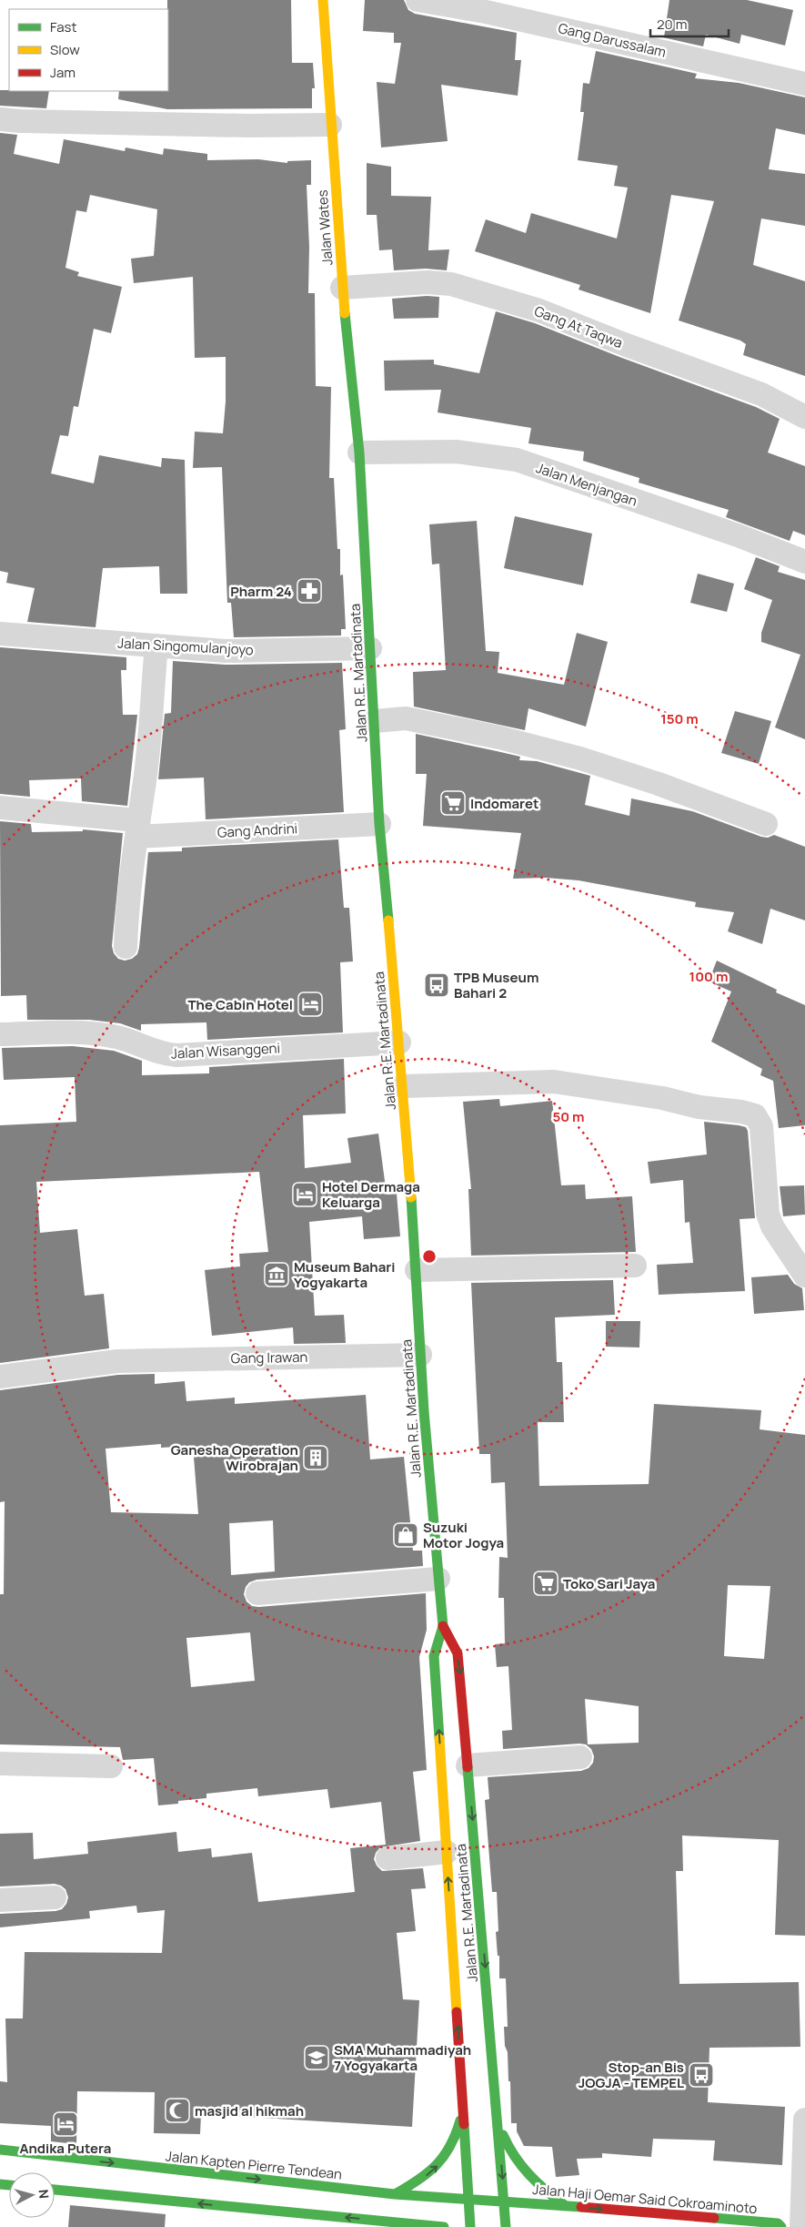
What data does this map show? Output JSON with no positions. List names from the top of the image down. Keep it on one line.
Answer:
{"streets":{"main road":["Jalan Wates","Jalan R.E. Martadinata","Jalan Kapten Pierre Tendean","Jalan Haji Oemar Said Cokroaminoto"],"street":["Gang Darussalam","Gang At Taqwa","Jalan Menjangan","Jalan Singomulanjoyo","Gang Andrini","Jalan Wisanggeni","Gang Irawan"]},"crossings":[["Jalan Wates","Gang At Taqwa"],["Jalan Wates","Jalan Menjangan"],["Jalan Wates","Jalan R.E. Martadinata"],["Jalan Menjangan","Jalan R.E. Martadinata"],["Jalan Singomulanjoyo","Jalan R.E. Martadinata"],["Jalan R.E. Martadinata","Gang Andrini"],["Jalan R.E. Martadinata","Jalan Wisanggeni"],["Jalan R.E. Martadinata","Gang Irawan"],["Jalan R.E. Martadinata","Jalan Kapten Pierre Tendean"],["Jalan R.E. Martadinata","Jalan Haji Oemar Said Cokroaminoto"],["Jalan Kapten Pierre Tendean","Jalan Haji Oemar Said Cokroaminoto"]],"one_way":["Jalan Haji Oemar Said Cokroaminoto"],"places":{"pharmacy":["Pharm 24"],"supermarket":["Indomaret","Toko Sari Jaya"],"bus stop":["TPB Museum Bahari 2","Stop-an Bis JOGJA - TEMPEL"],"hotel":["The Cabin Hotel","Hotel Dermaga Keluarga","Andika Putera"],"museum":["Museum Bahari Yogyakarta"],"building":["Ganesha Operation Wirobrajan"],"shop":["Suzuki Motor Jogya"],"school or university":["SMA Muhammadiyah 7 Yogyakarta"],"mosque":["masjid al hikmah"]},"legend":["Fast","Slow","Jam"],"scale_bar":"20 m","north":"right","rings":["150 m","100 m","50 m"]}
